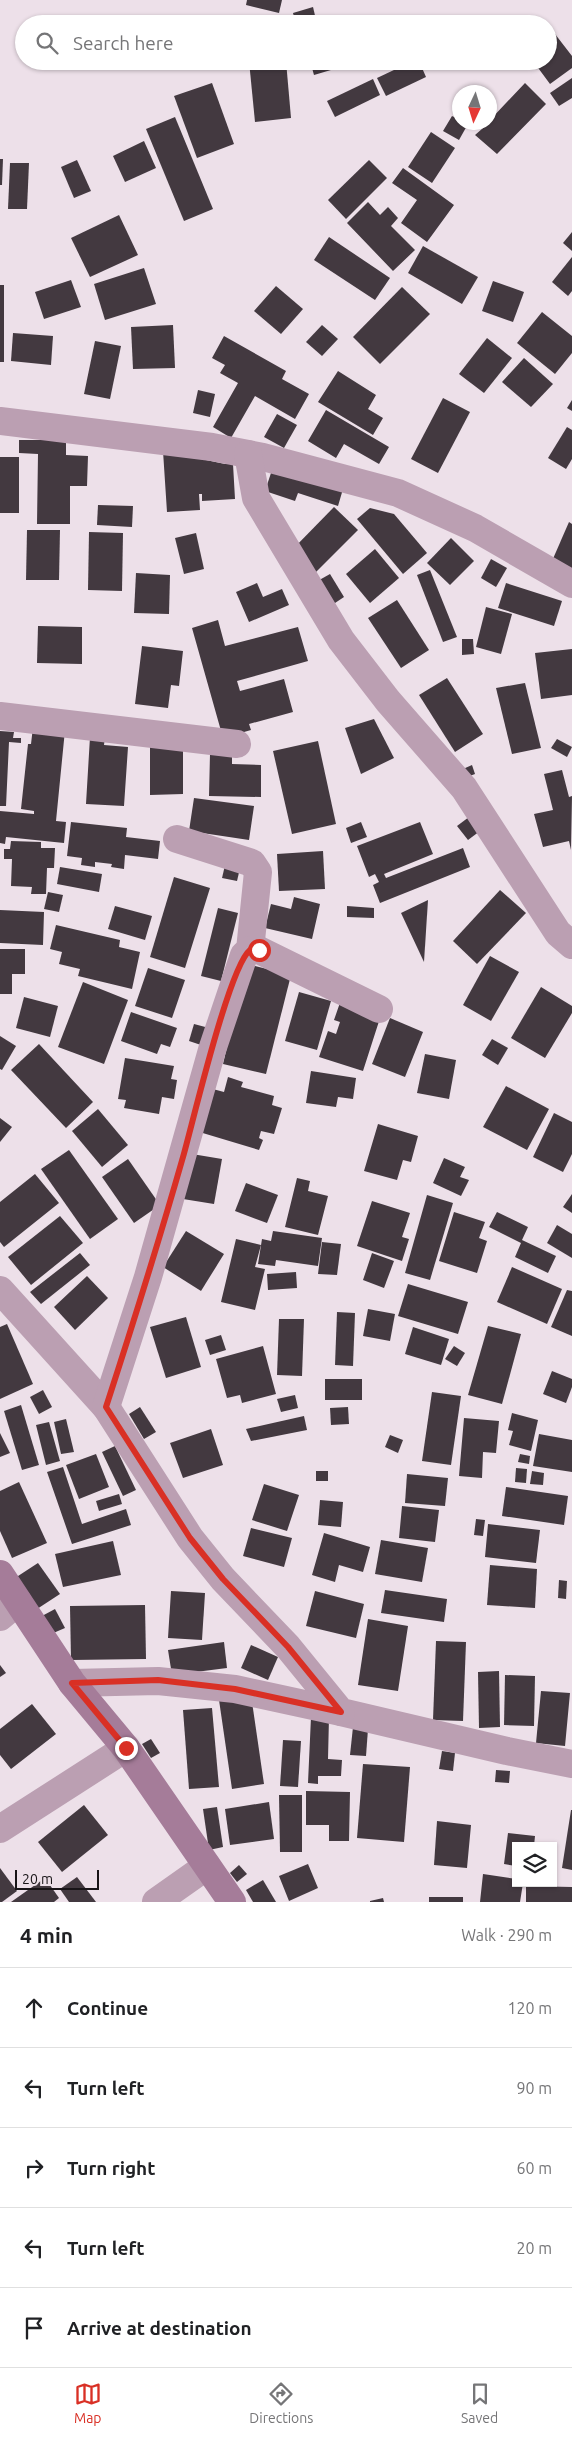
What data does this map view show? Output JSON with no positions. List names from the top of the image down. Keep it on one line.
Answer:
{"scale_bar":"20 m","north":"bottom","page":{"search":"Search here","scale":"20 m","heading":["4 min","Walk · 290 m"],"list":[["Continue","120 m"],["Turn left","90 m"],["Turn right","60 m"],["Turn left","20 m"],"Arrive at destination"],"nav":["Map","Directions","Saved"]}}
